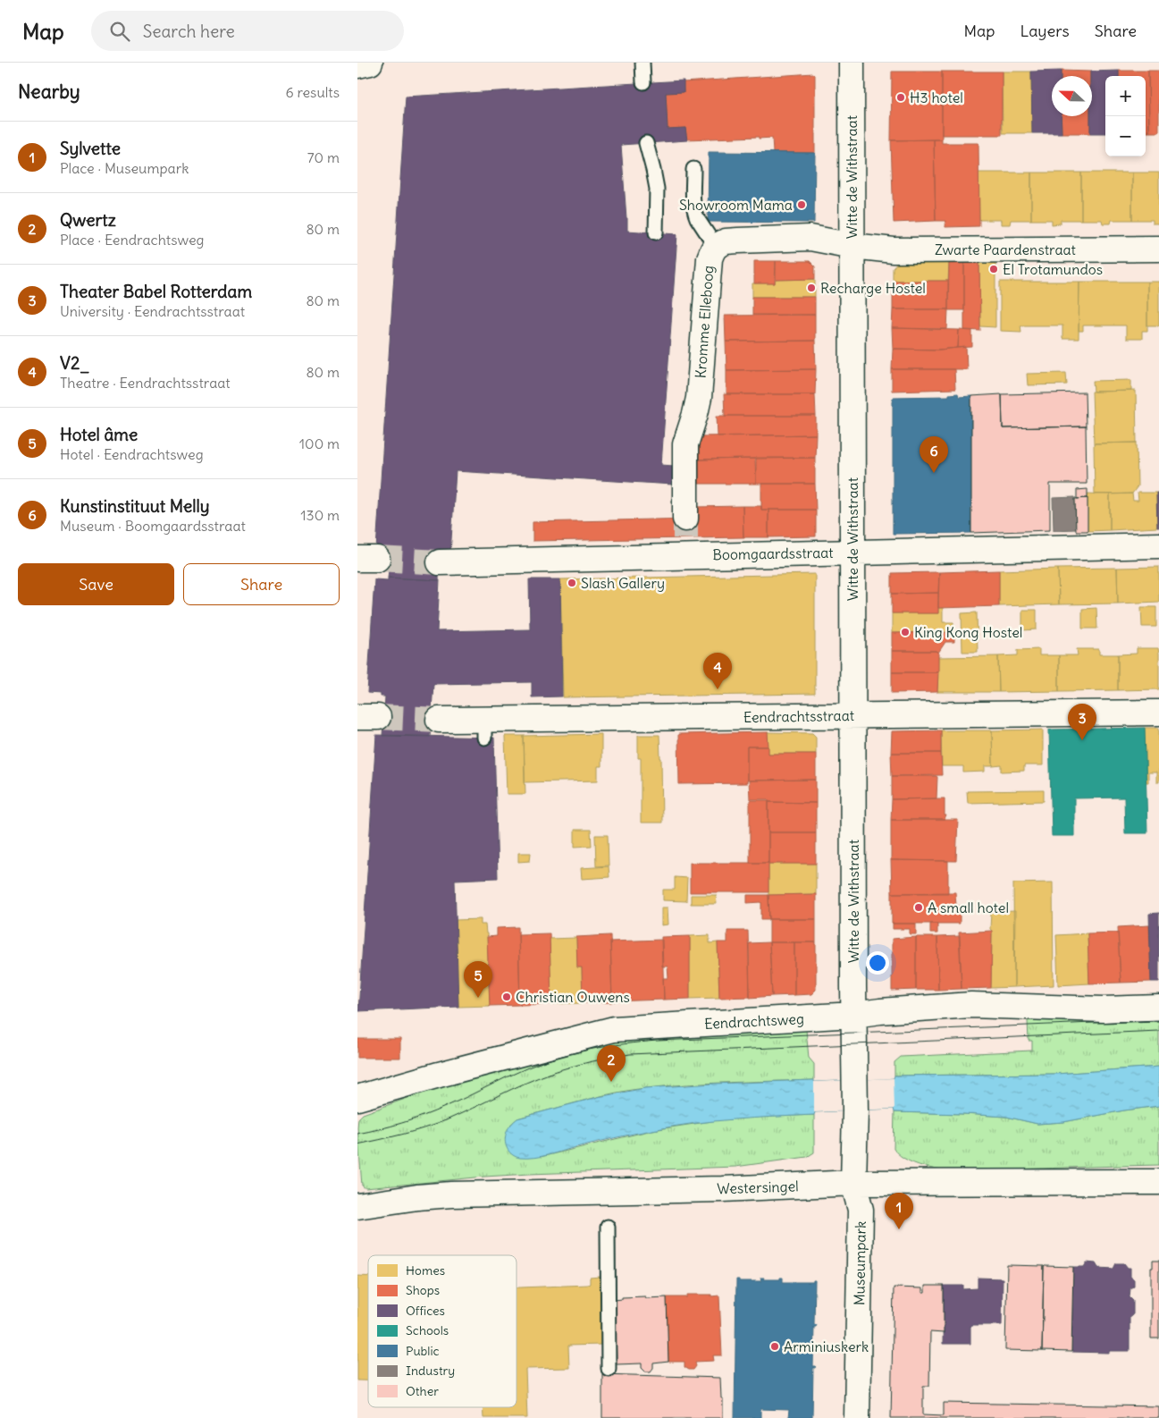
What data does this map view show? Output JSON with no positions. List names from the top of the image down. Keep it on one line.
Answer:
{"streets":{"street":["Witte de Withstraat","Zwarte Paardenstraat","Kromme Elleboog","Boomgaardsstraat","Eendrachtsstraat","Eendrachtsweg","Westersingel","Museumpark"]},"crossings":[["Witte de Withstraat","Zwarte Paardenstraat"],["Witte de Withstraat","Kromme Elleboog"],["Witte de Withstraat","Boomgaardsstraat"],["Witte de Withstraat","Eendrachtsstraat"],["Witte de Withstraat","Eendrachtsweg"],["Witte de Withstraat","Museumpark"],["Zwarte Paardenstraat","Kromme Elleboog"],["Kromme Elleboog","Boomgaardsstraat"],["Eendrachtsweg","Museumpark"],["Westersingel","Museumpark"]],"places":["H3 hotel","Showroom Mama","El Trotamundos","Recharge Hostel","Slash Gallery","King Kong Hostel","A small hotel","Christian Ouwens","Arminiuskerk"],"legend":["Homes","Shops","Offices","Schools","Public","Industry","Other"],"north":"left","page":{"header":"Map","search":"Search here","nav":["Map","Layers","Share"],"heading":["Nearby","6 results"],"map_buttons":["+","−"],"list":[{"mark":"1","name":"Sylvette","note":"Place · Museumpark","value":"70 m"},{"mark":"2","name":"Qwertz","note":"Place · Eendrachtsweg","value":"80 m"},{"mark":"3","name":"Theater Babel Rotterdam","note":"University · Eendrachtsstraat","value":"80 m"},{"mark":"4","name":"V2_","note":"Theatre · Eendrachtsstraat","value":"80 m"},{"mark":"5","name":"Hotel âme","note":"Hotel · Eendrachtsweg","value":"100 m"},{"mark":"6","name":"Kunstinstituut Melly","note":"Museum · Boomgaardsstraat","value":"130 m"}],"pins":["6","4","3","5","2","1"],"buttons":["Save","Share"]}}
